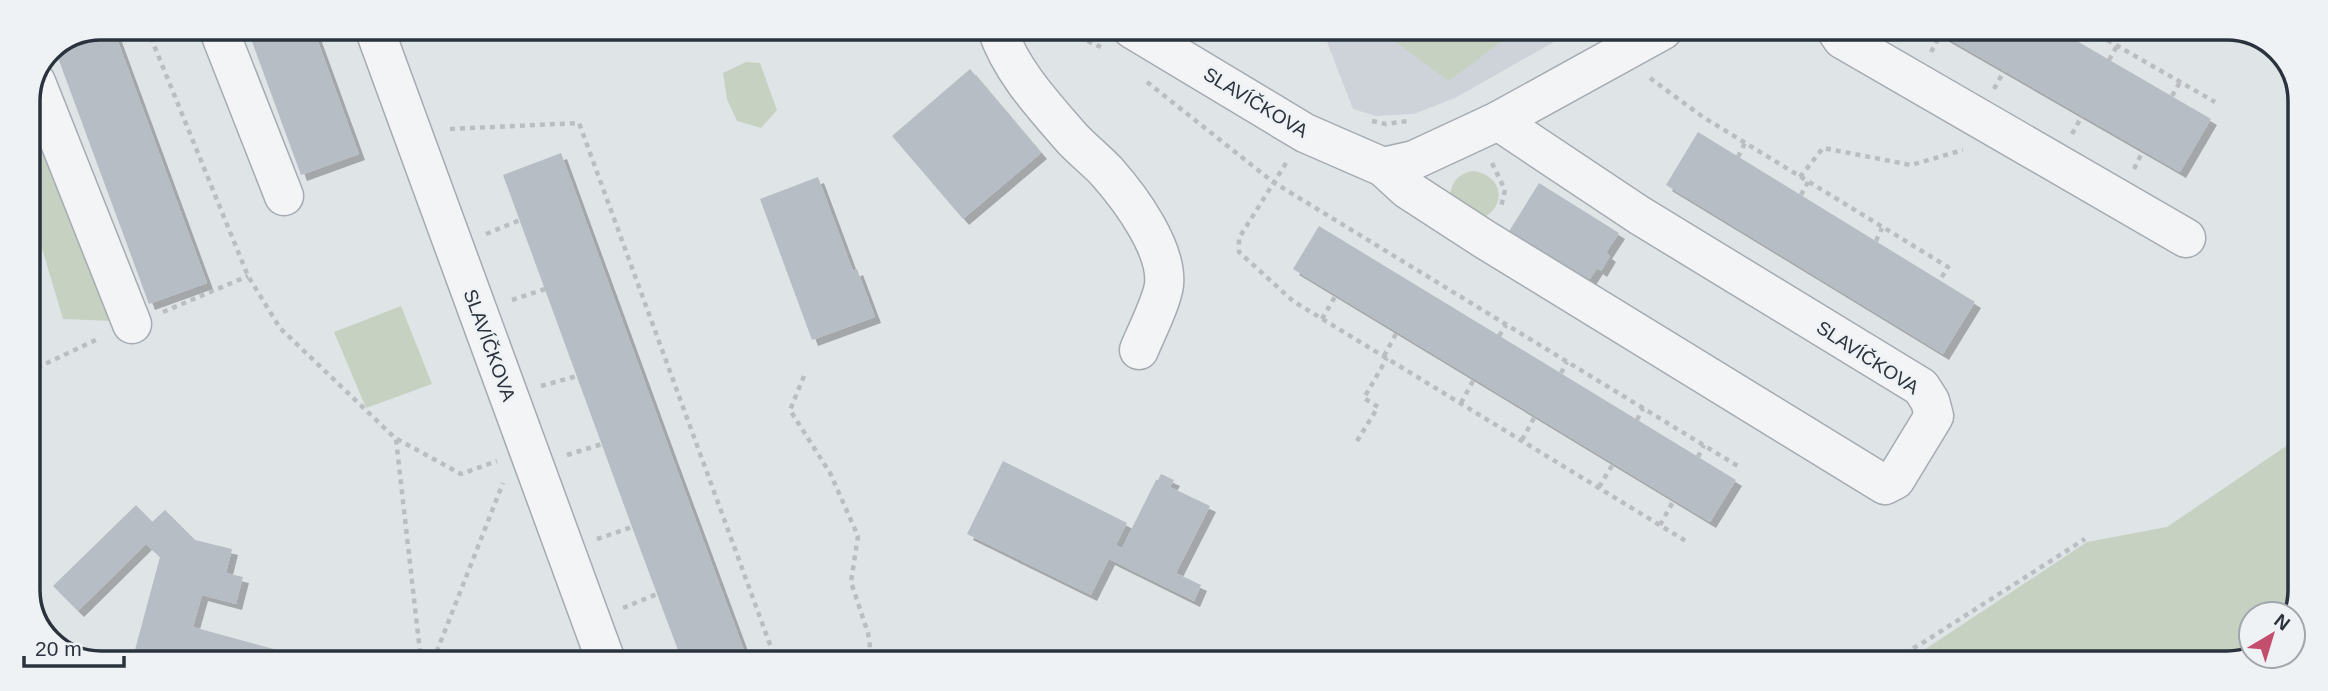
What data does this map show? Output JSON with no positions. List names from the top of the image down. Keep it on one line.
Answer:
{"streets":{"street":["SLAVÍČKOVA"]},"scale_bar":"20 m","north":"top right"}
